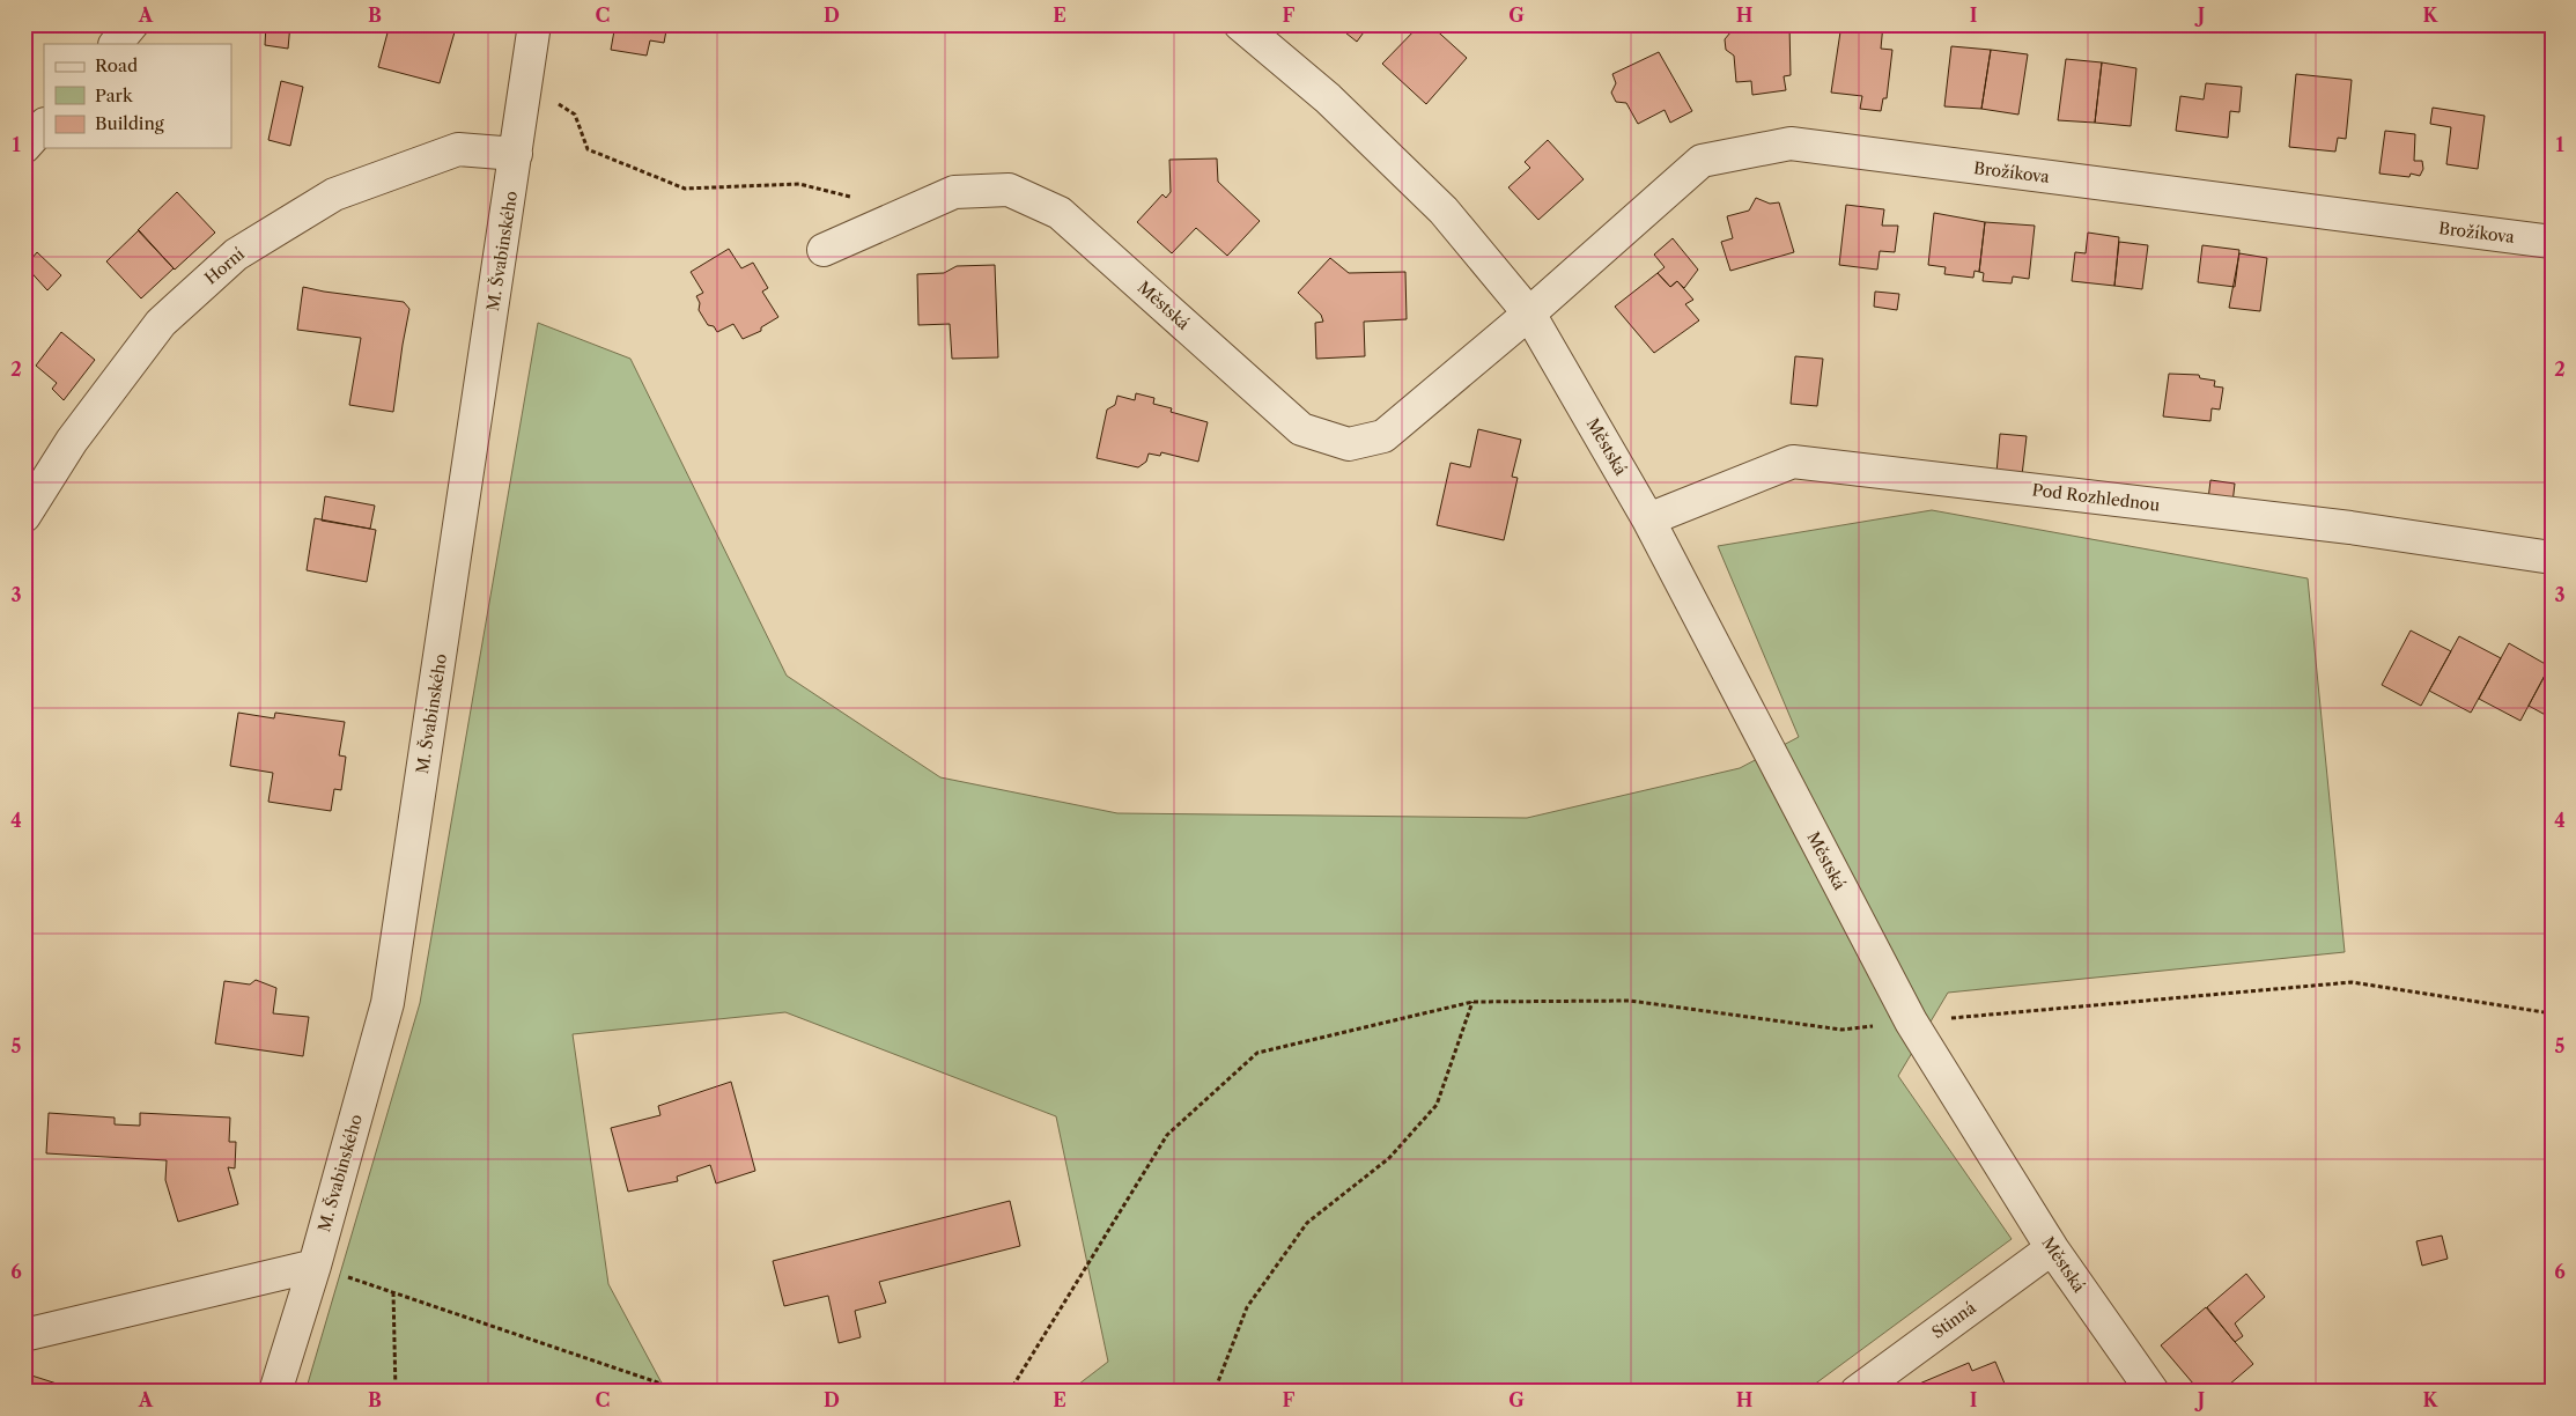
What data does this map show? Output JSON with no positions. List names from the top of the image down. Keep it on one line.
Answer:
{"streets":{"street":["Brožíkova","M. Švabinského","Horní","Městská","Pod Rozhlednou","Stinná"]},"crossings":[["Brožíkova","Městská"],["M. Švabinského","Horní"],["Městská","Pod Rozhlednou"],["Městská","Stinná"]],"legend":["Road","Park","Building"],"grid":{"columns":["A","B","C","D","E","F","G","H","I","J","K"],"rows":["1","2","3","4","5","6"]}}
